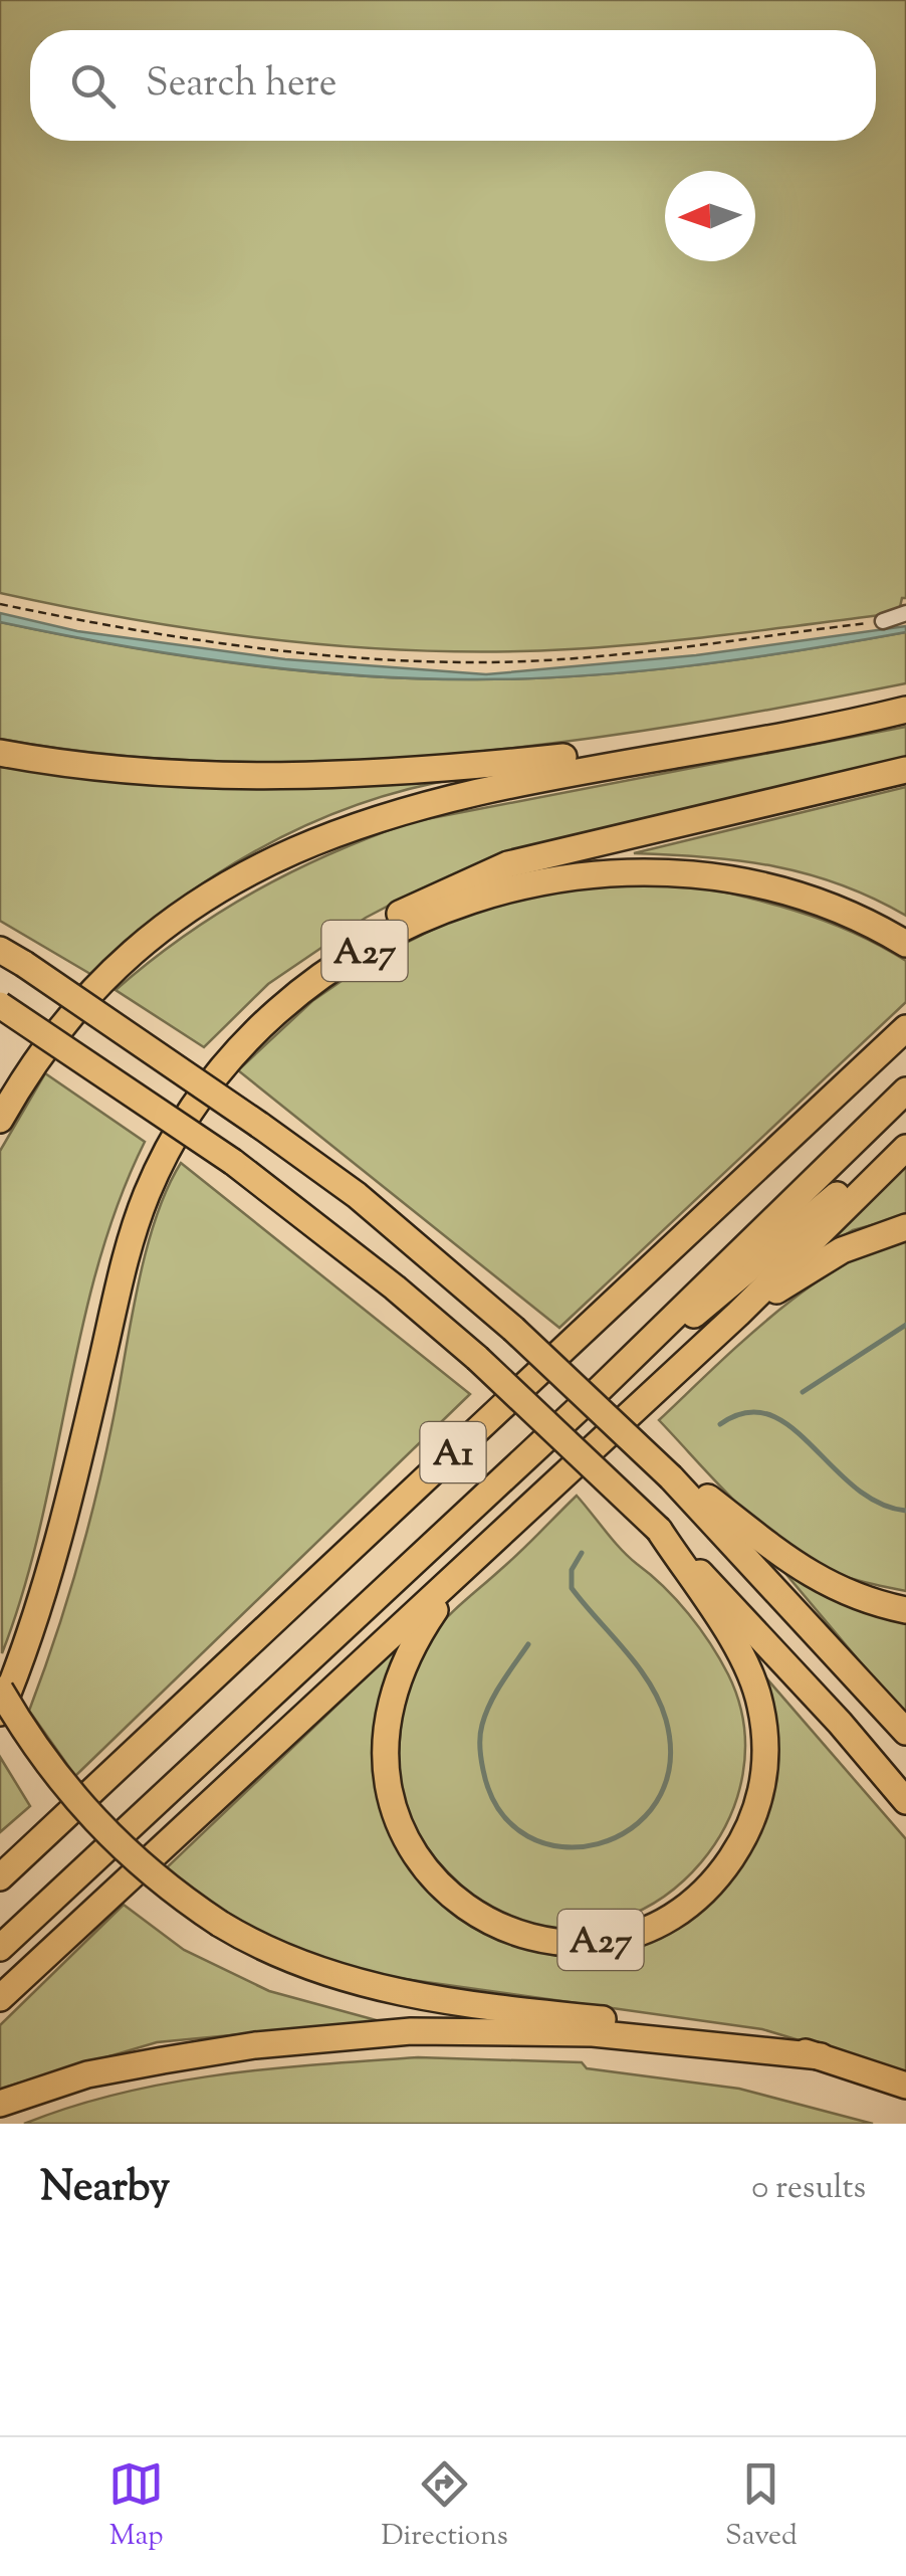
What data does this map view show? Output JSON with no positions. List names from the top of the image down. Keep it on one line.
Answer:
{"streets":{"highway":["A27","A1"]},"crossings":[["A27","A1"]],"north":"left","page":{"search":"Search here","heading":["Nearby","0 results"],"nav":["Map","Directions","Saved"]}}
